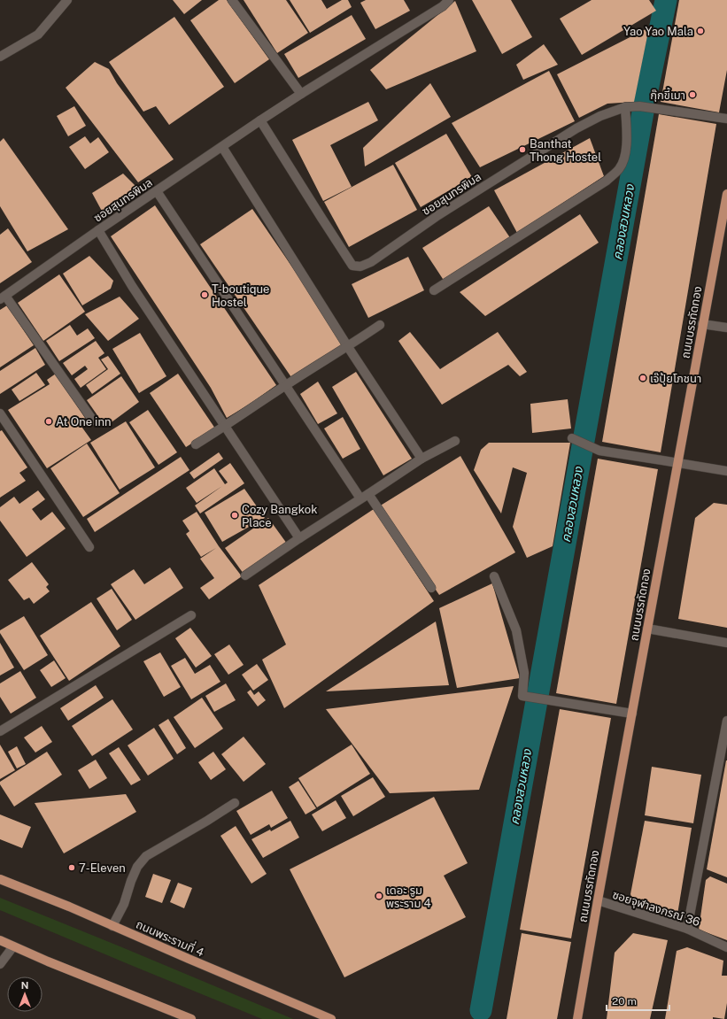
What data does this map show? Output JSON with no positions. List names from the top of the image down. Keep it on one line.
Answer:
{"streets":{"main road":["ถนนบรรทัดทอง","ถนนพระรามที่ 4"],"street":["ซอยสุนทรพิมล","ซอยจุฬาลงกรณ์ 36"]},"crossings":[["ถนนบรรทัดทอง","ซอยจุฬาลงกรณ์ 36"]],"water":["คลองสวนหลวง"],"places":["Yao Yao Mala","กุ๊กขี้เมา","Banthat Thong Hostel","T-boutique Hostel","เจ๊ปุ้ยโภชนา","At One inn","Cozy Bangkok Place","7-Eleven","เดอะ รูม พระราม 4"],"scale_bar":"20 m","north":"top"}
